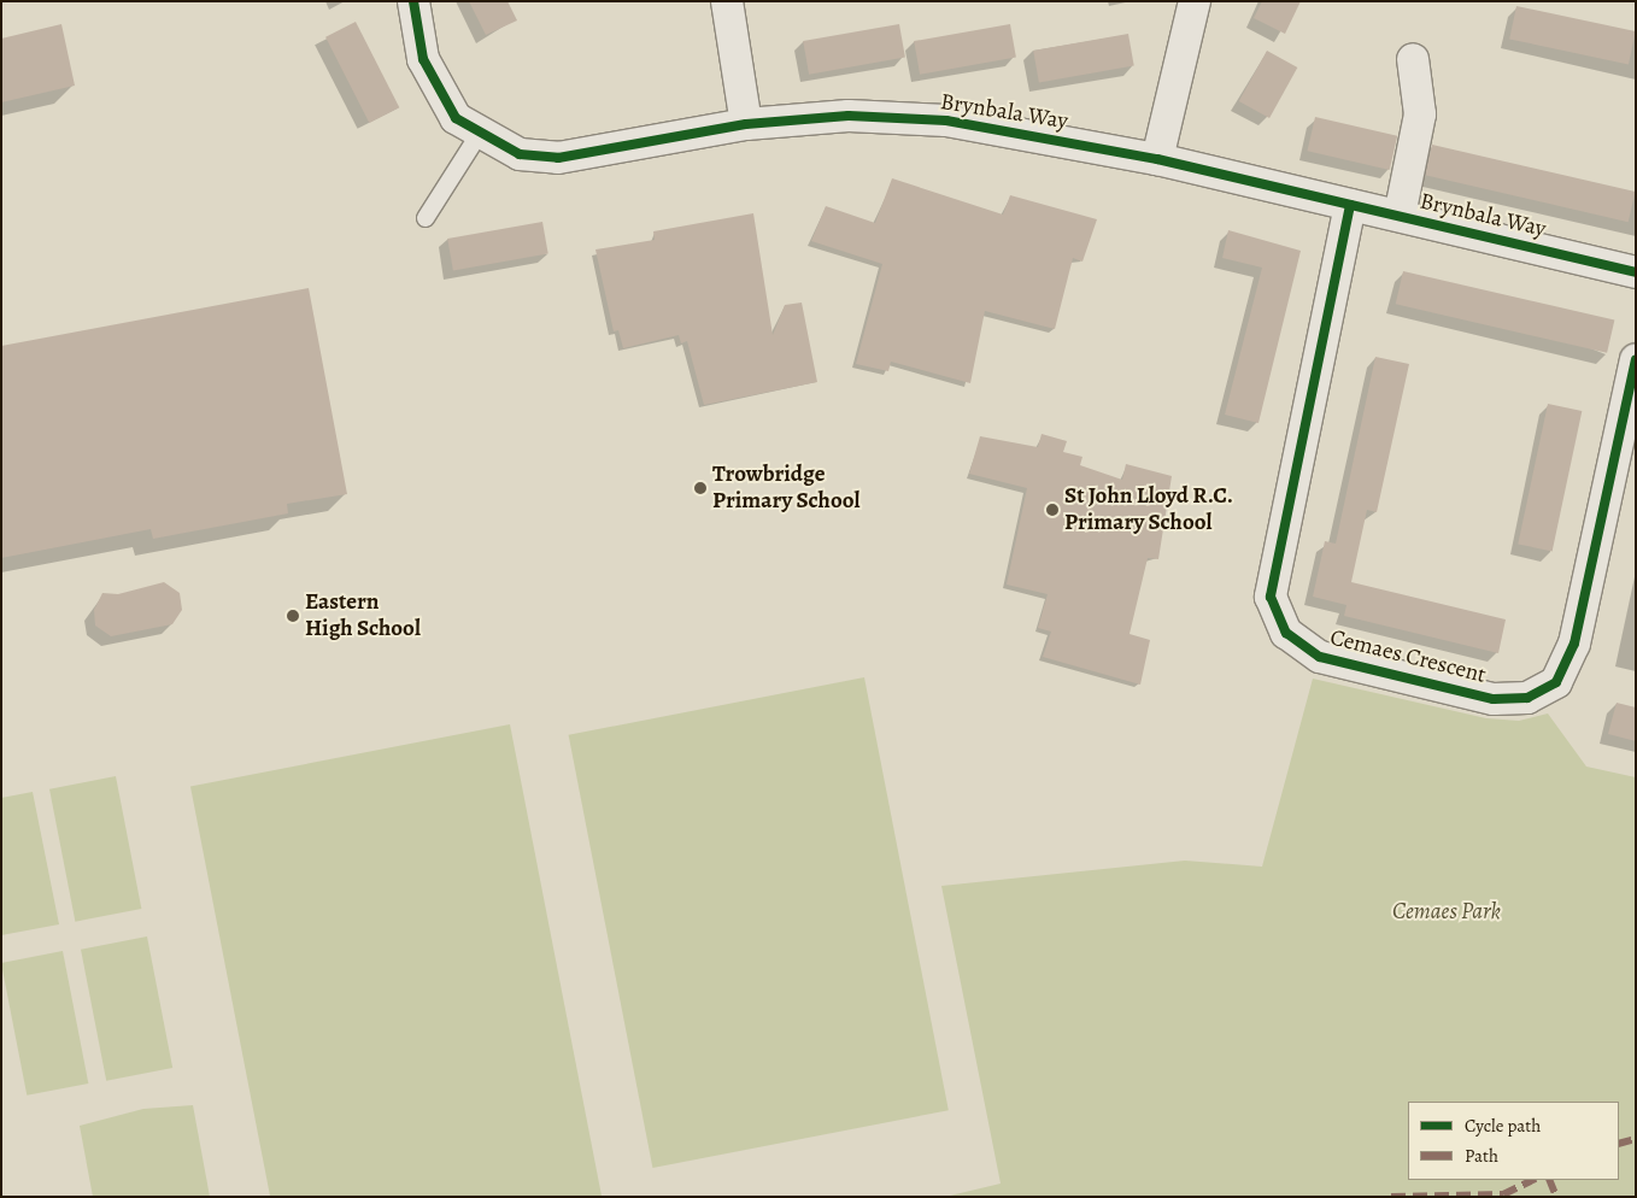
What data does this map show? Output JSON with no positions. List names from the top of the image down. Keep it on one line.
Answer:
{"streets":{"street":["Brynbala Way","Cemaes Crescent"]},"crossings":[["Brynbala Way","Cemaes Crescent"]],"parks":["Cemaes Park"],"places":["Trowbridge Primary School","St John Lloyd R.C. Primary School","Eastern High School"],"legend":["Cycle path","Path"]}
